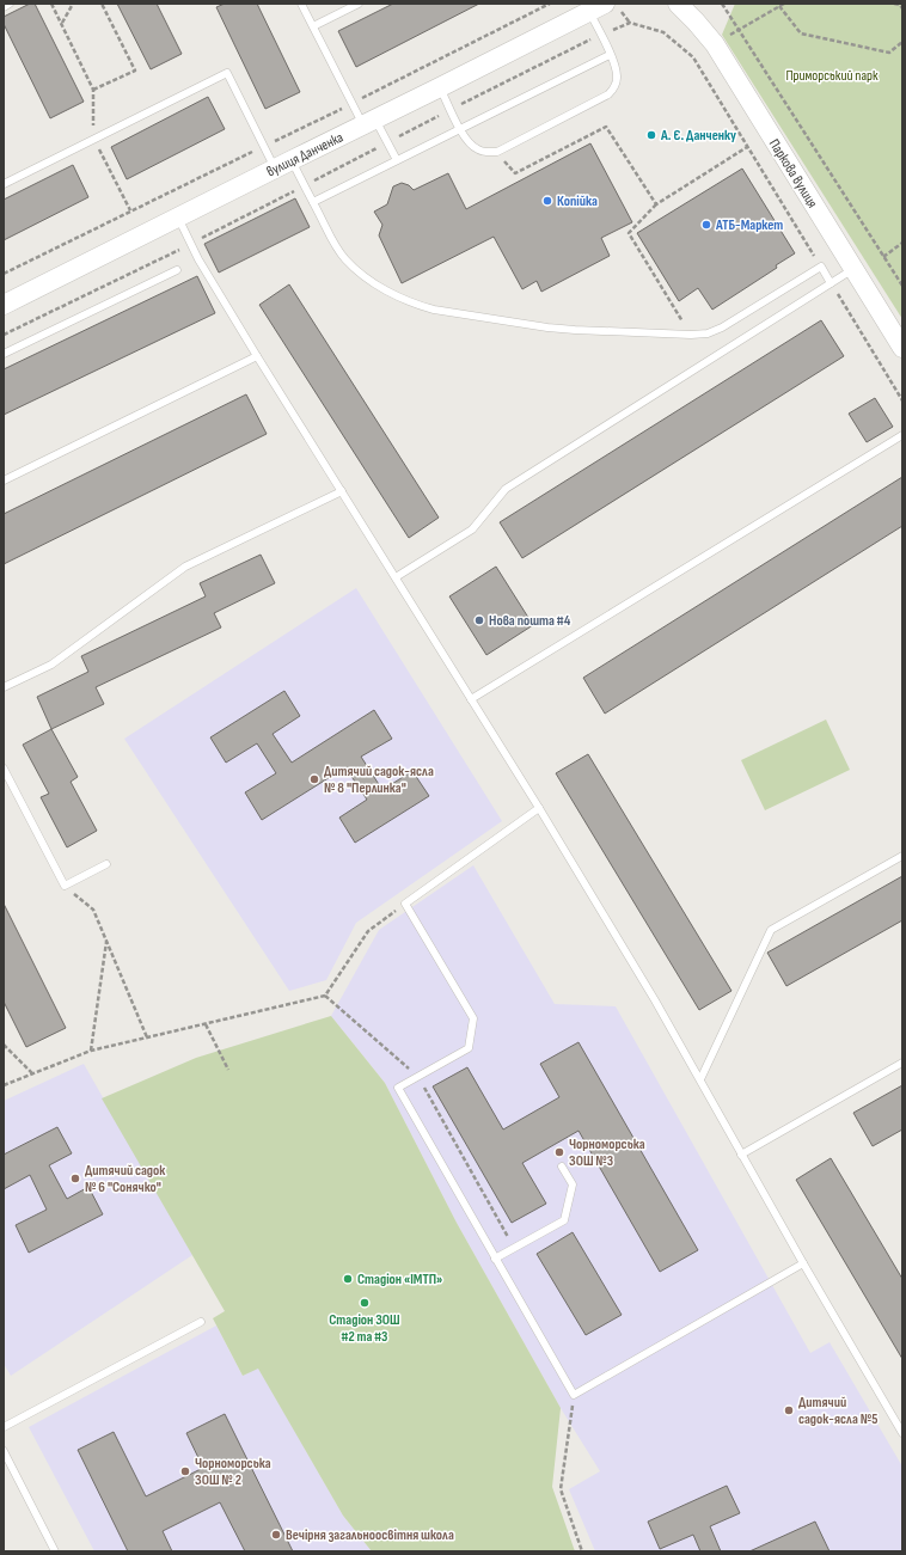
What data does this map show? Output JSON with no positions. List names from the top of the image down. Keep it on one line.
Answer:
{"streets":{"street":["вулиця Данченка","Паркова вулиця"]},"parks":["Приморський парк"],"places":["А. Є. Данченку","Копійка","АТБ-Маркет","Нова пошта #4","Дитячий садок-ясла № 8 \"Перлинка\"","Чорноморська ЗОШ №3","Дитячий садок № 6 \"Сонячко\"","Стадіон «ІМТП»","Стадіон ЗОШ #2 та #3","Дитячий садок-ясла №5","Чорноморська ЗОШ № 2","Вечірня загальноосвітня школа"]}
